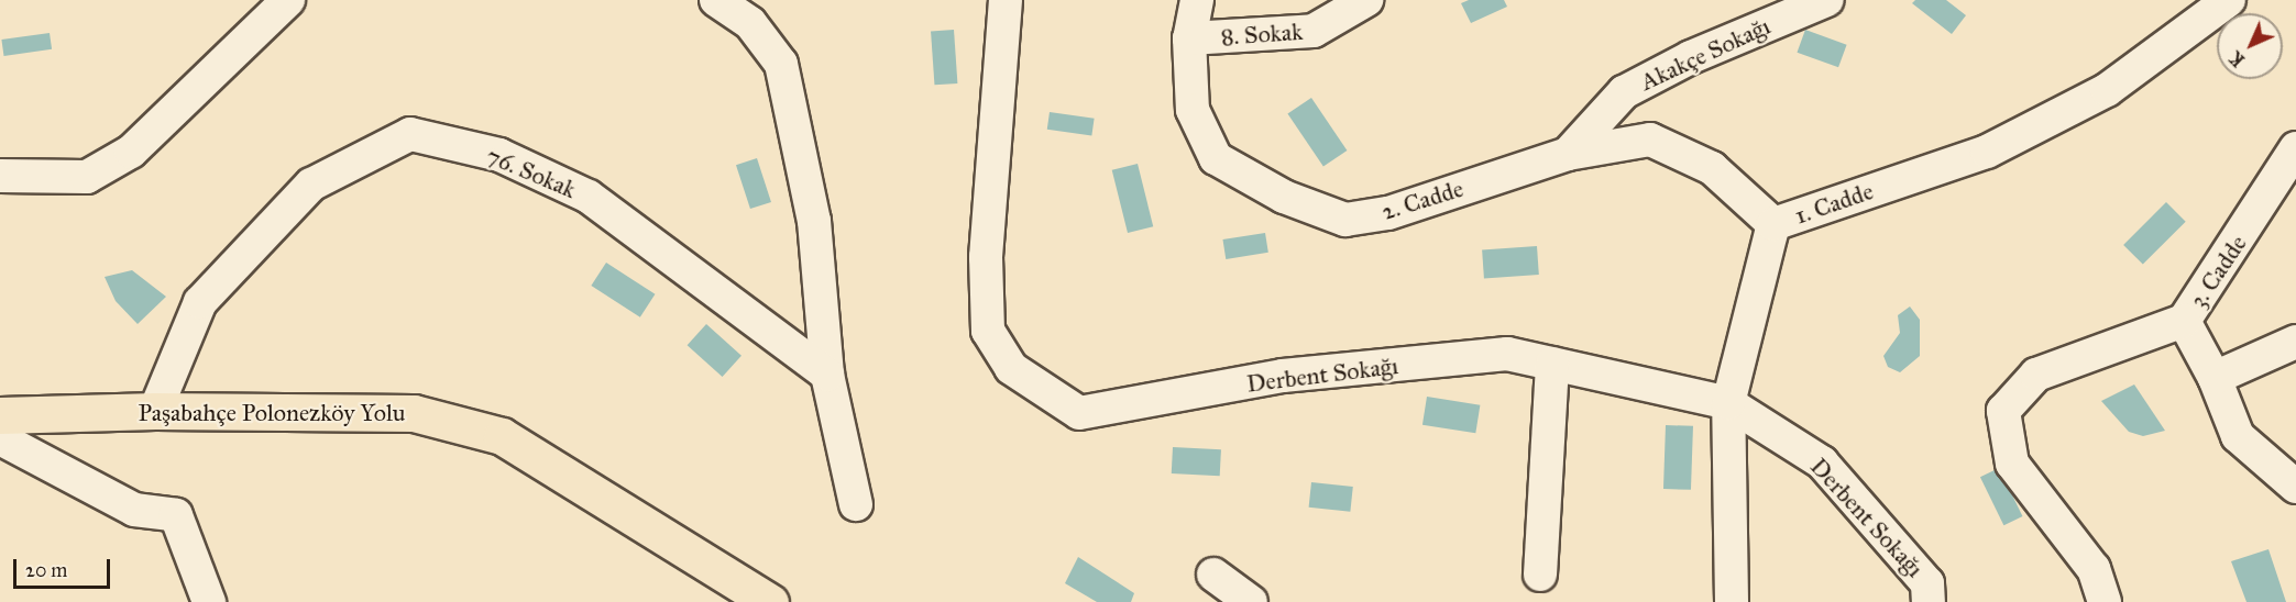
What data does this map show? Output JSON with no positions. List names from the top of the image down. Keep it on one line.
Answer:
{"streets":{"main road":["Paşabahçe Polonezköy Yolu"],"street":["8. Sokak","Akakçe Sokağı","76. Sokak","2. Cadde","1. Cadde","3. Cadde","Derbent Sokağı"]},"crossings":[["8. Sokak","2. Cadde"],["Akakçe Sokağı","2. Cadde"],["76. Sokak","Paşabahçe Polonezköy Yolu"],["2. Cadde","1. Cadde"],["1. Cadde","Derbent Sokağı"]],"scale_bar":"20 m","north":"bottom left"}
